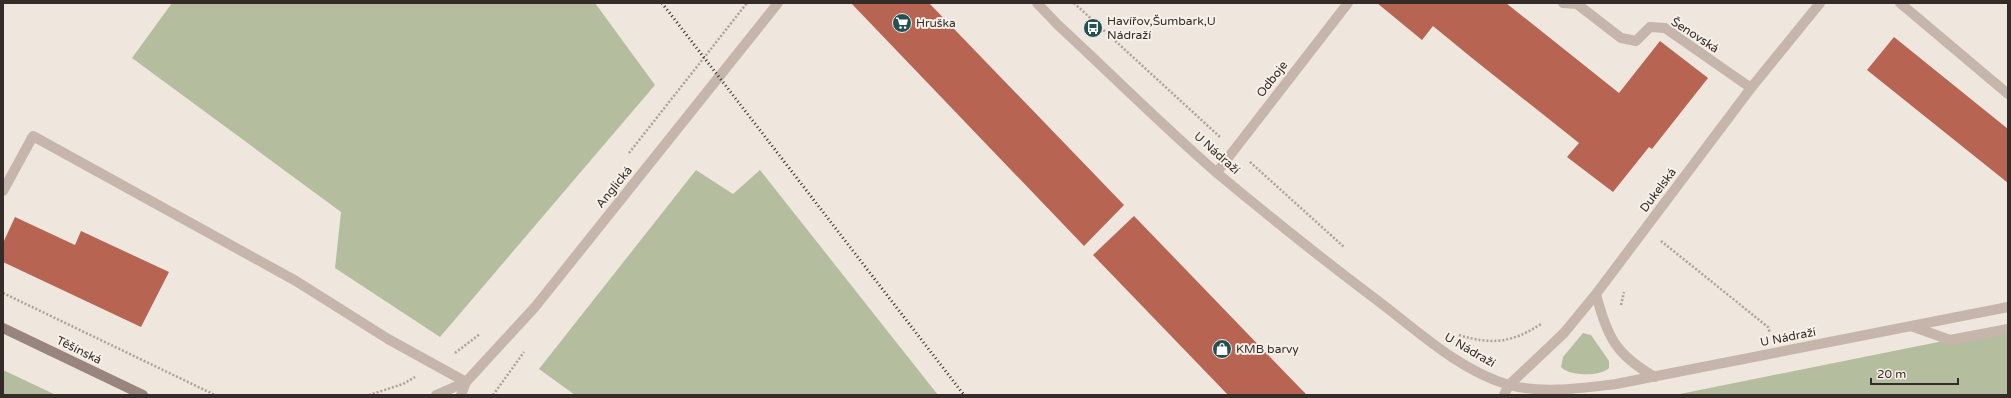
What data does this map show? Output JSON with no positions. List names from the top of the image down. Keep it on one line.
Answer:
{"streets":{"main road":["Těšínská"],"street":["Šenovská","Odboje","U Nádraží","Anglická","Dukelská"]},"crossings":[["Šenovská","Dukelská"],["Odboje","U Nádraží"],["U Nádraží","Dukelská"]],"places":{"supermarket":["Hruška"],"bus stop":["Havířov,Šumbark,U Nádraží"],"shop":["KMB barvy"]},"scale_bar":"20 m"}
